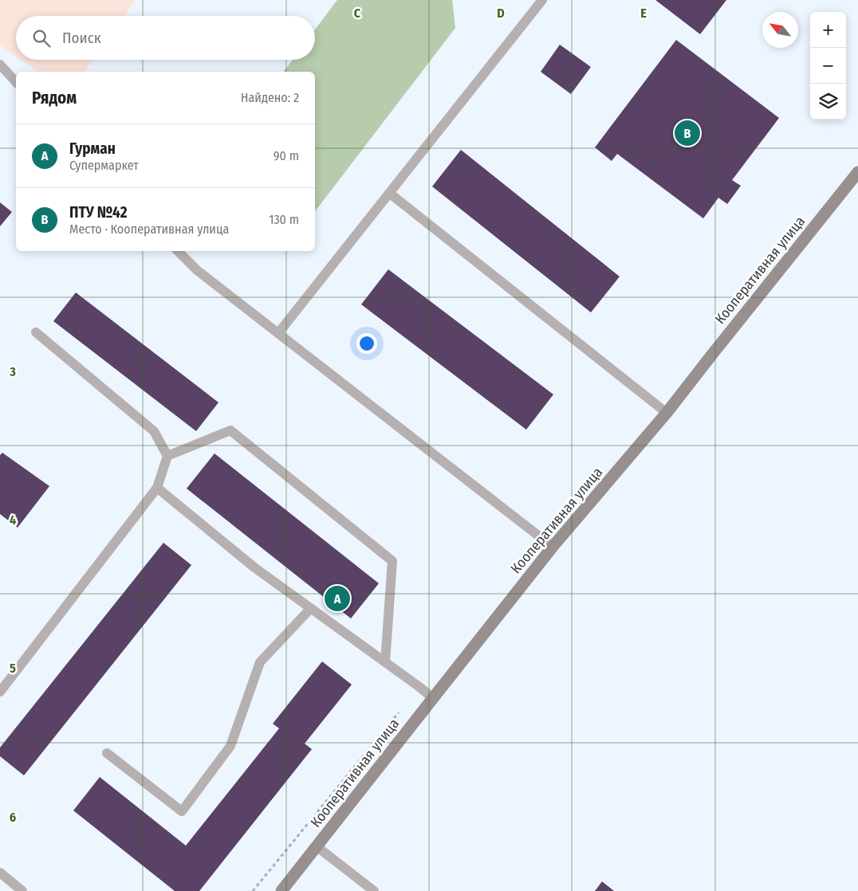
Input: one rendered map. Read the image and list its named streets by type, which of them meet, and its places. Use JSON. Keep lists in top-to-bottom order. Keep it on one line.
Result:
{"streets":{"street":["Кооперативная улица"]},"north":"top left","page":{"map_buttons":["+","−"],"search":"Поиск","heading":["Рядом","Найдено: 2"],"pins":["B","A"],"list":[{"mark":"A","name":"Гурман","note":"Супермаркет","value":"90 m"},{"mark":"B","name":"ПТУ №42","note":"Место · Кооперативная улица","value":"130 m"}]},"grid":{"columns":["C","D","E"],"rows":["3","4","5","6"]}}
